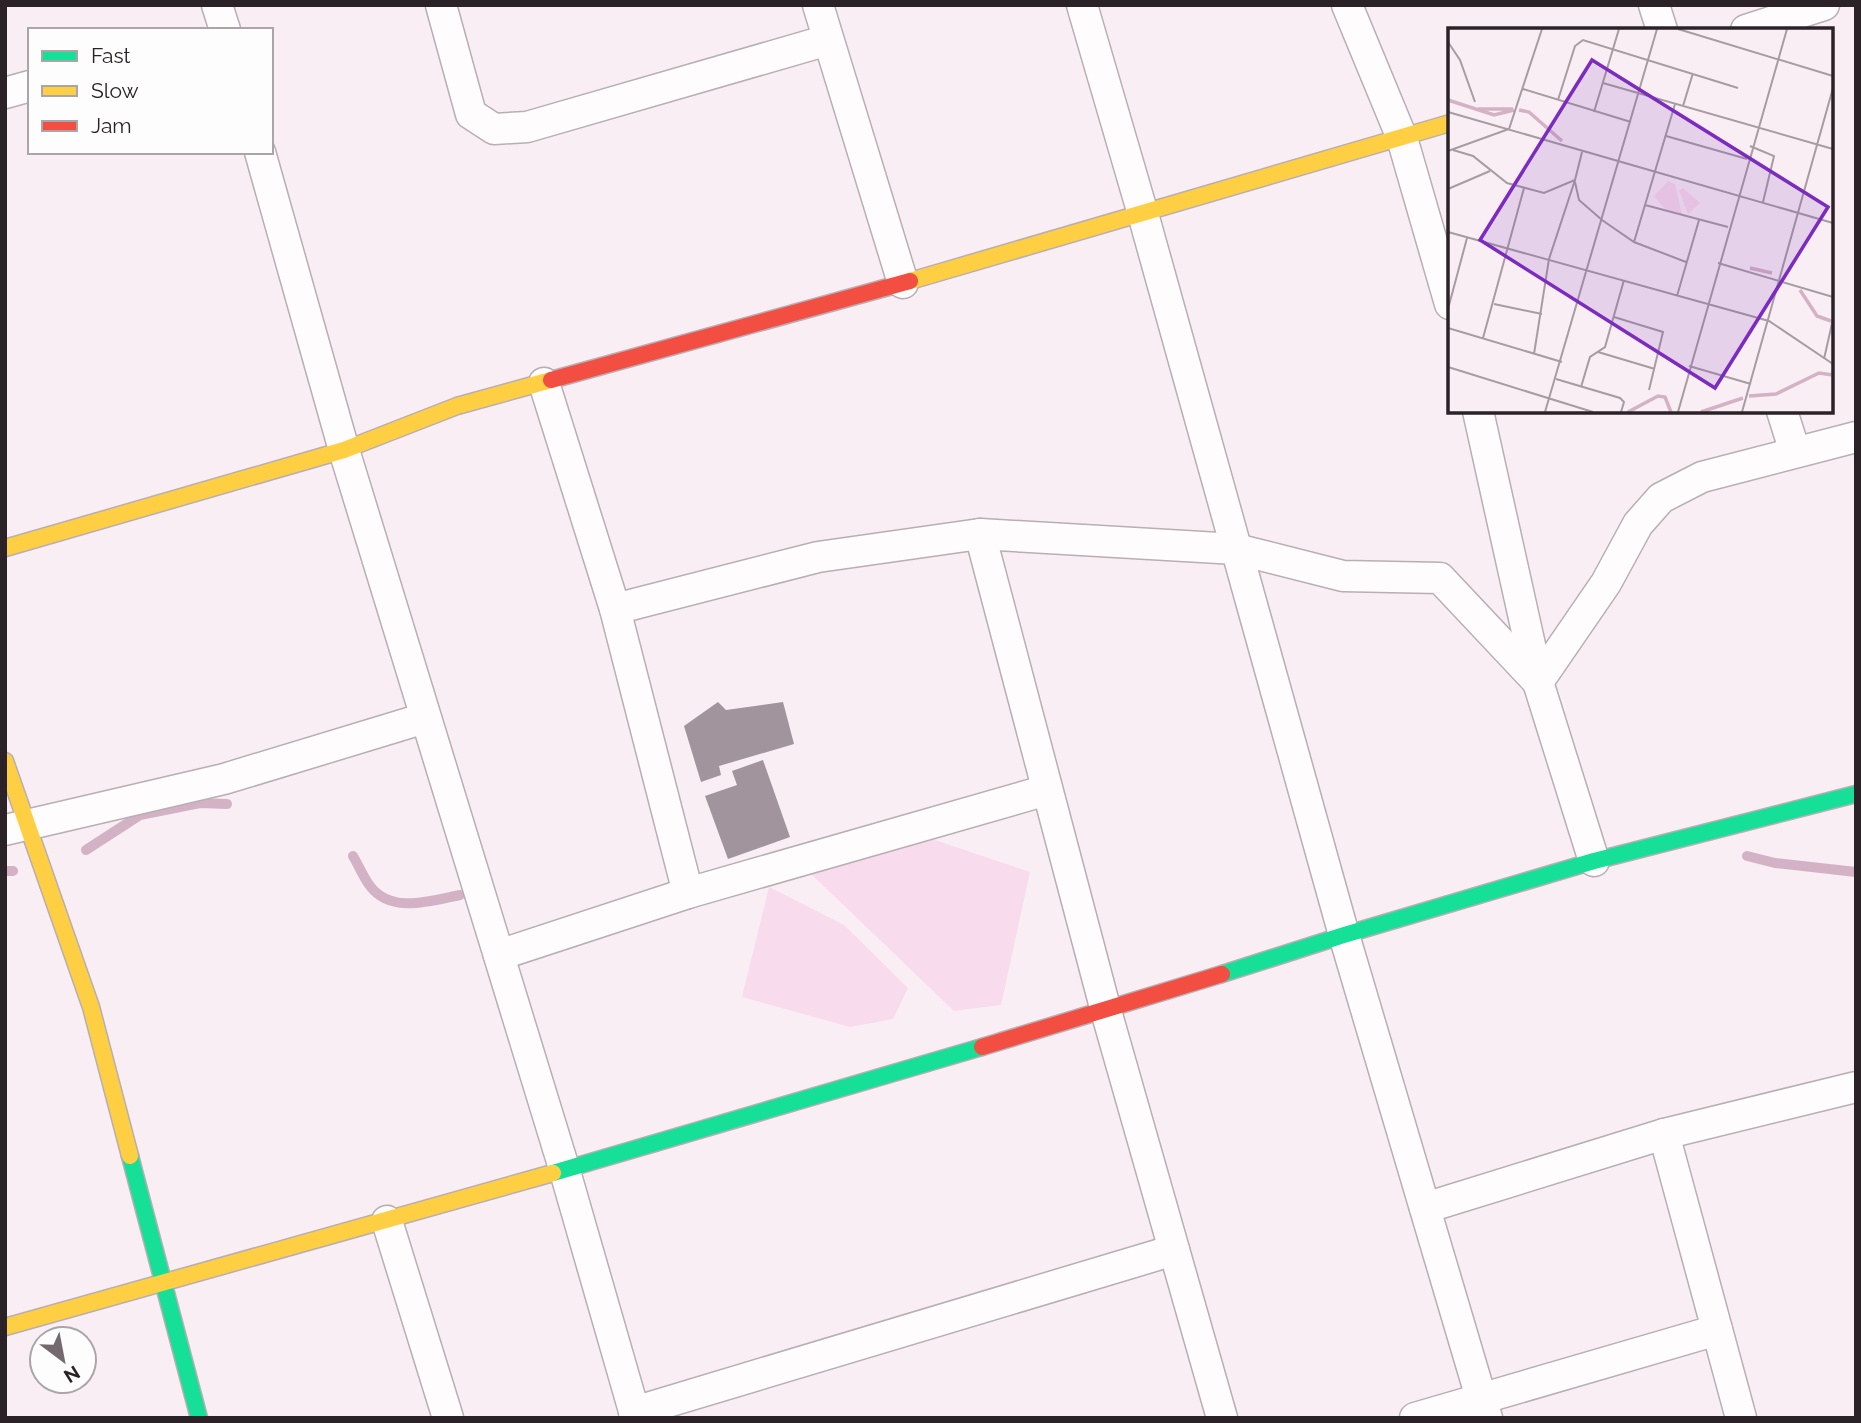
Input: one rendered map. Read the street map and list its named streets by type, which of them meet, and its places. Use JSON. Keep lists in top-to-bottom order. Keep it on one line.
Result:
{"legend":["Fast","Slow","Jam"],"north":"bottom right"}
